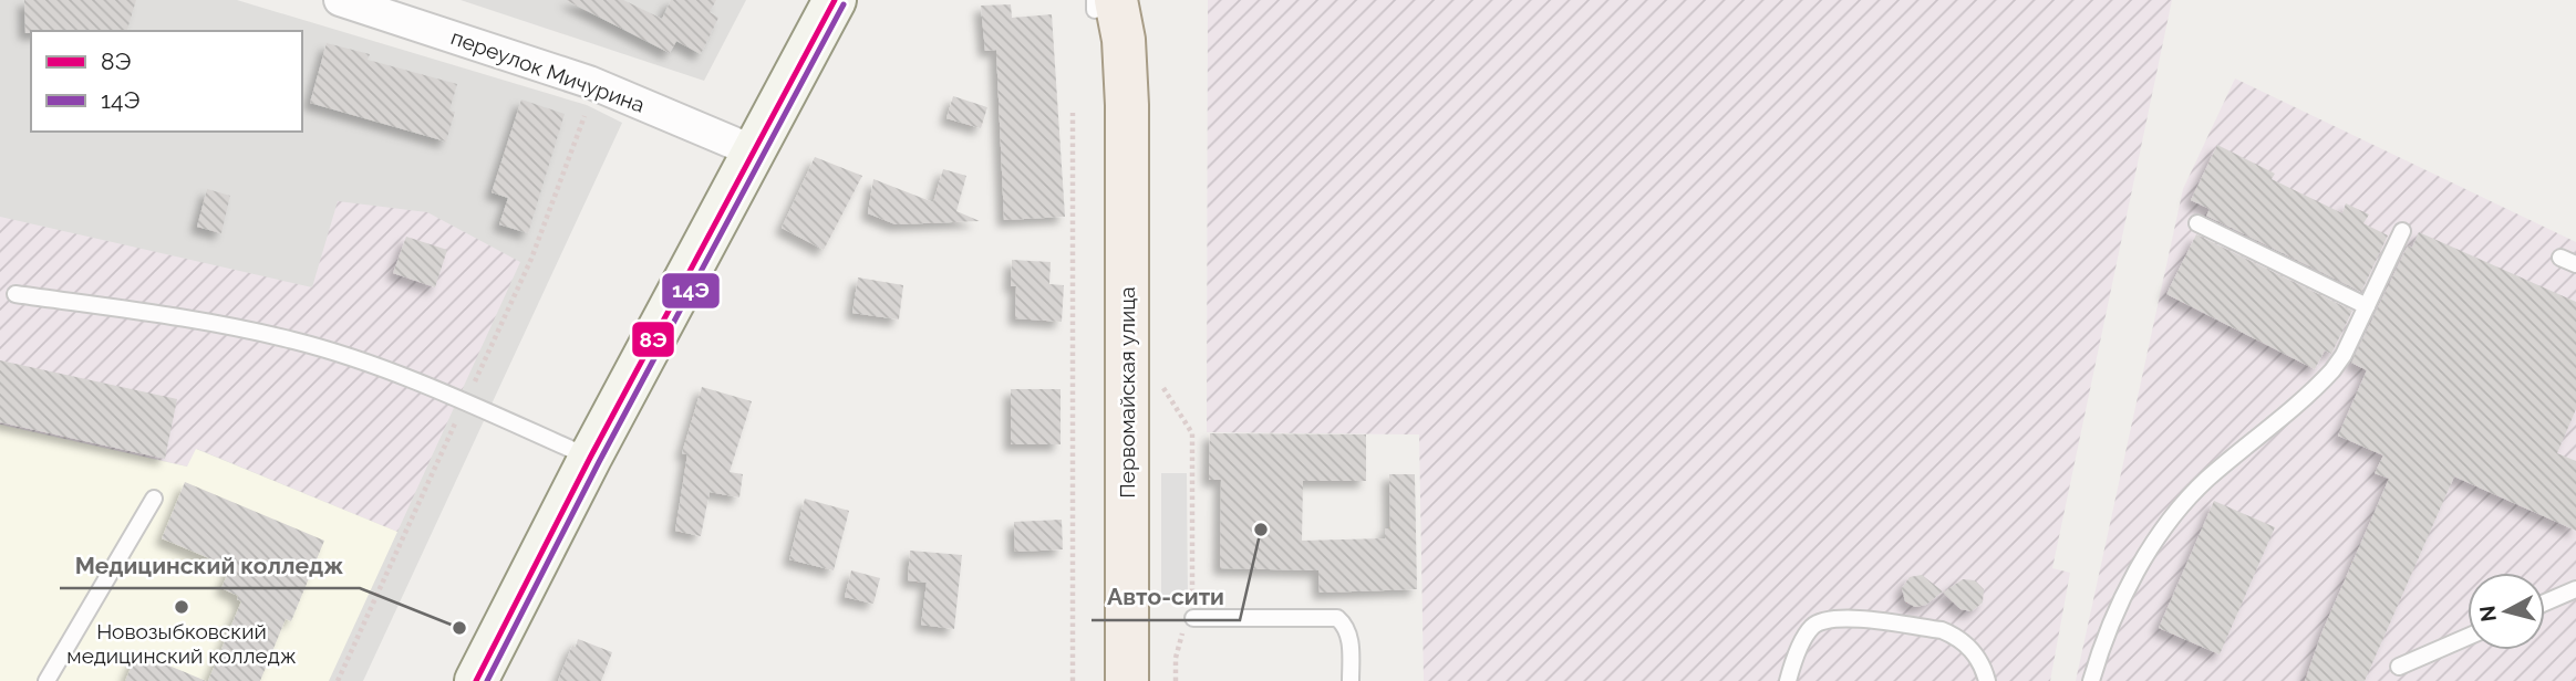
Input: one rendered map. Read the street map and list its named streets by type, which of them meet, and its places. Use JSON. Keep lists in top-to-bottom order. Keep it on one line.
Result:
{"streets":{"main road":["Первомайская улица"],"street":["переулок Мичурина"]},"places":["Авто-сити","Новозыбковский медицинский колледж","Медицинский колледж"],"lines":["transit line 8Э","transit line 14Э"],"legend":["8Э","14Э"],"north":"left"}
